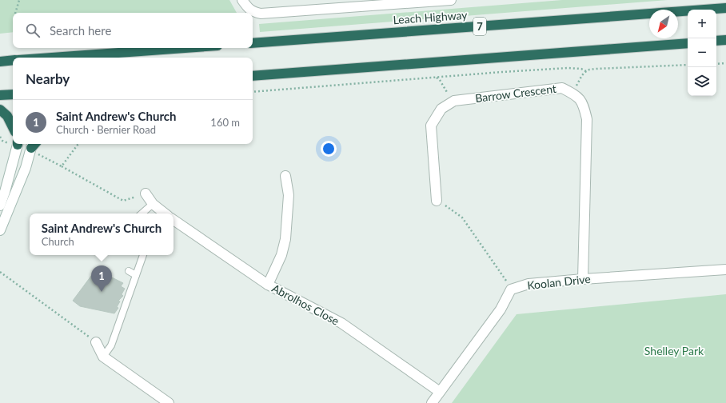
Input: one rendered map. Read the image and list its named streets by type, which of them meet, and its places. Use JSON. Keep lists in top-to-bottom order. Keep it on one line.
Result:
{"streets":{"highway":["Leach Highway","7"],"street":["Barrow Crescent","Koolan Drive","Abrolhos Close"]},"crossings":[["Barrow Crescent","Koolan Drive"],["Koolan Drive","Abrolhos Close"]],"parks":["Shelley Park"],"north":"bottom left","page":{"map_buttons":["+","−"],"search":"Search here","heading":"Nearby","list":[{"mark":"1","name":"Saint Andrew's Church","note":"Church · Bernier Road","value":"160 m"}],"popup":["Saint Andrew's Church","Church"],"pins":"1"}}
